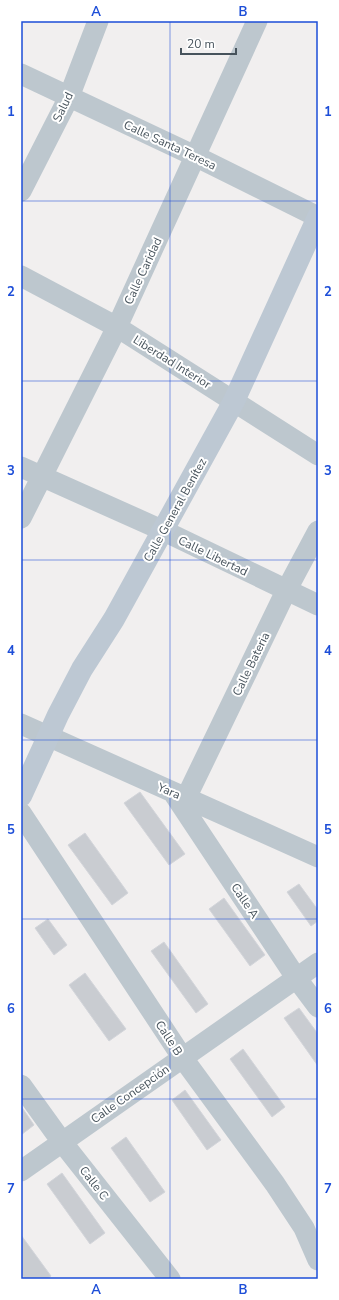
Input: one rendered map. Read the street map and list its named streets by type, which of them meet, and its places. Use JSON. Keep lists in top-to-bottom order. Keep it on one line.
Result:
{"streets":{"street":["Salud","Calle Santa Teresa","Calle Caridad","Liberdad Interior","Calle General Benítez","Calle Libertad","Calle Bateria","Yara","Calle A","Calle B","Calle Concepción","Calle C"]},"crossings":[["Salud","Calle Santa Teresa"],["Calle Santa Teresa","Calle Caridad"],["Calle Santa Teresa","Calle General Benítez"],["Calle Caridad","Liberdad Interior"],["Calle Caridad","Calle Libertad"],["Liberdad Interior","Calle General Benítez"],["Calle General Benítez","Calle Libertad"],["Calle General Benítez","Yara"],["Calle Libertad","Calle Bateria"],["Calle Bateria","Yara"],["Calle Bateria","Calle A"],["Yara","Calle A"],["Calle A","Calle Concepción"],["Calle B","Calle Concepción"],["Calle Concepción","Calle C"]],"scale_bar":"20 m","grid":{"columns":["A","B"],"rows":["1","2","3","4","5","6","7"]}}
